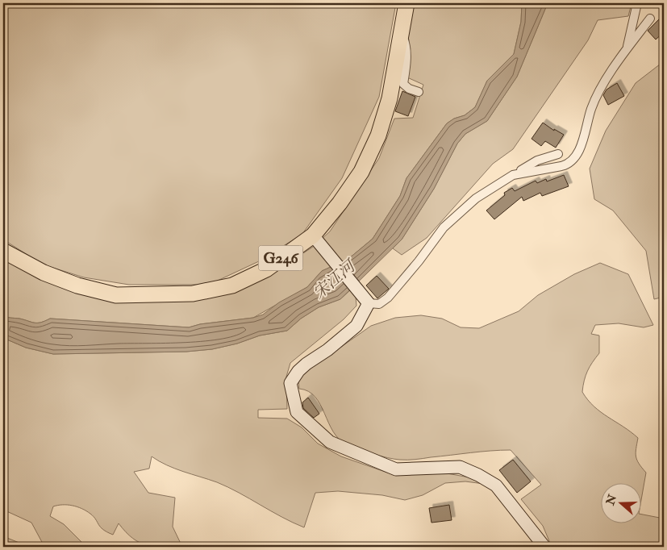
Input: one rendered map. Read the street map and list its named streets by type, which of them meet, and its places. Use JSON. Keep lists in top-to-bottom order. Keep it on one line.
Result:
{"streets":{"highway":["G246"]},"water":["宋江河"],"north":"left"}
